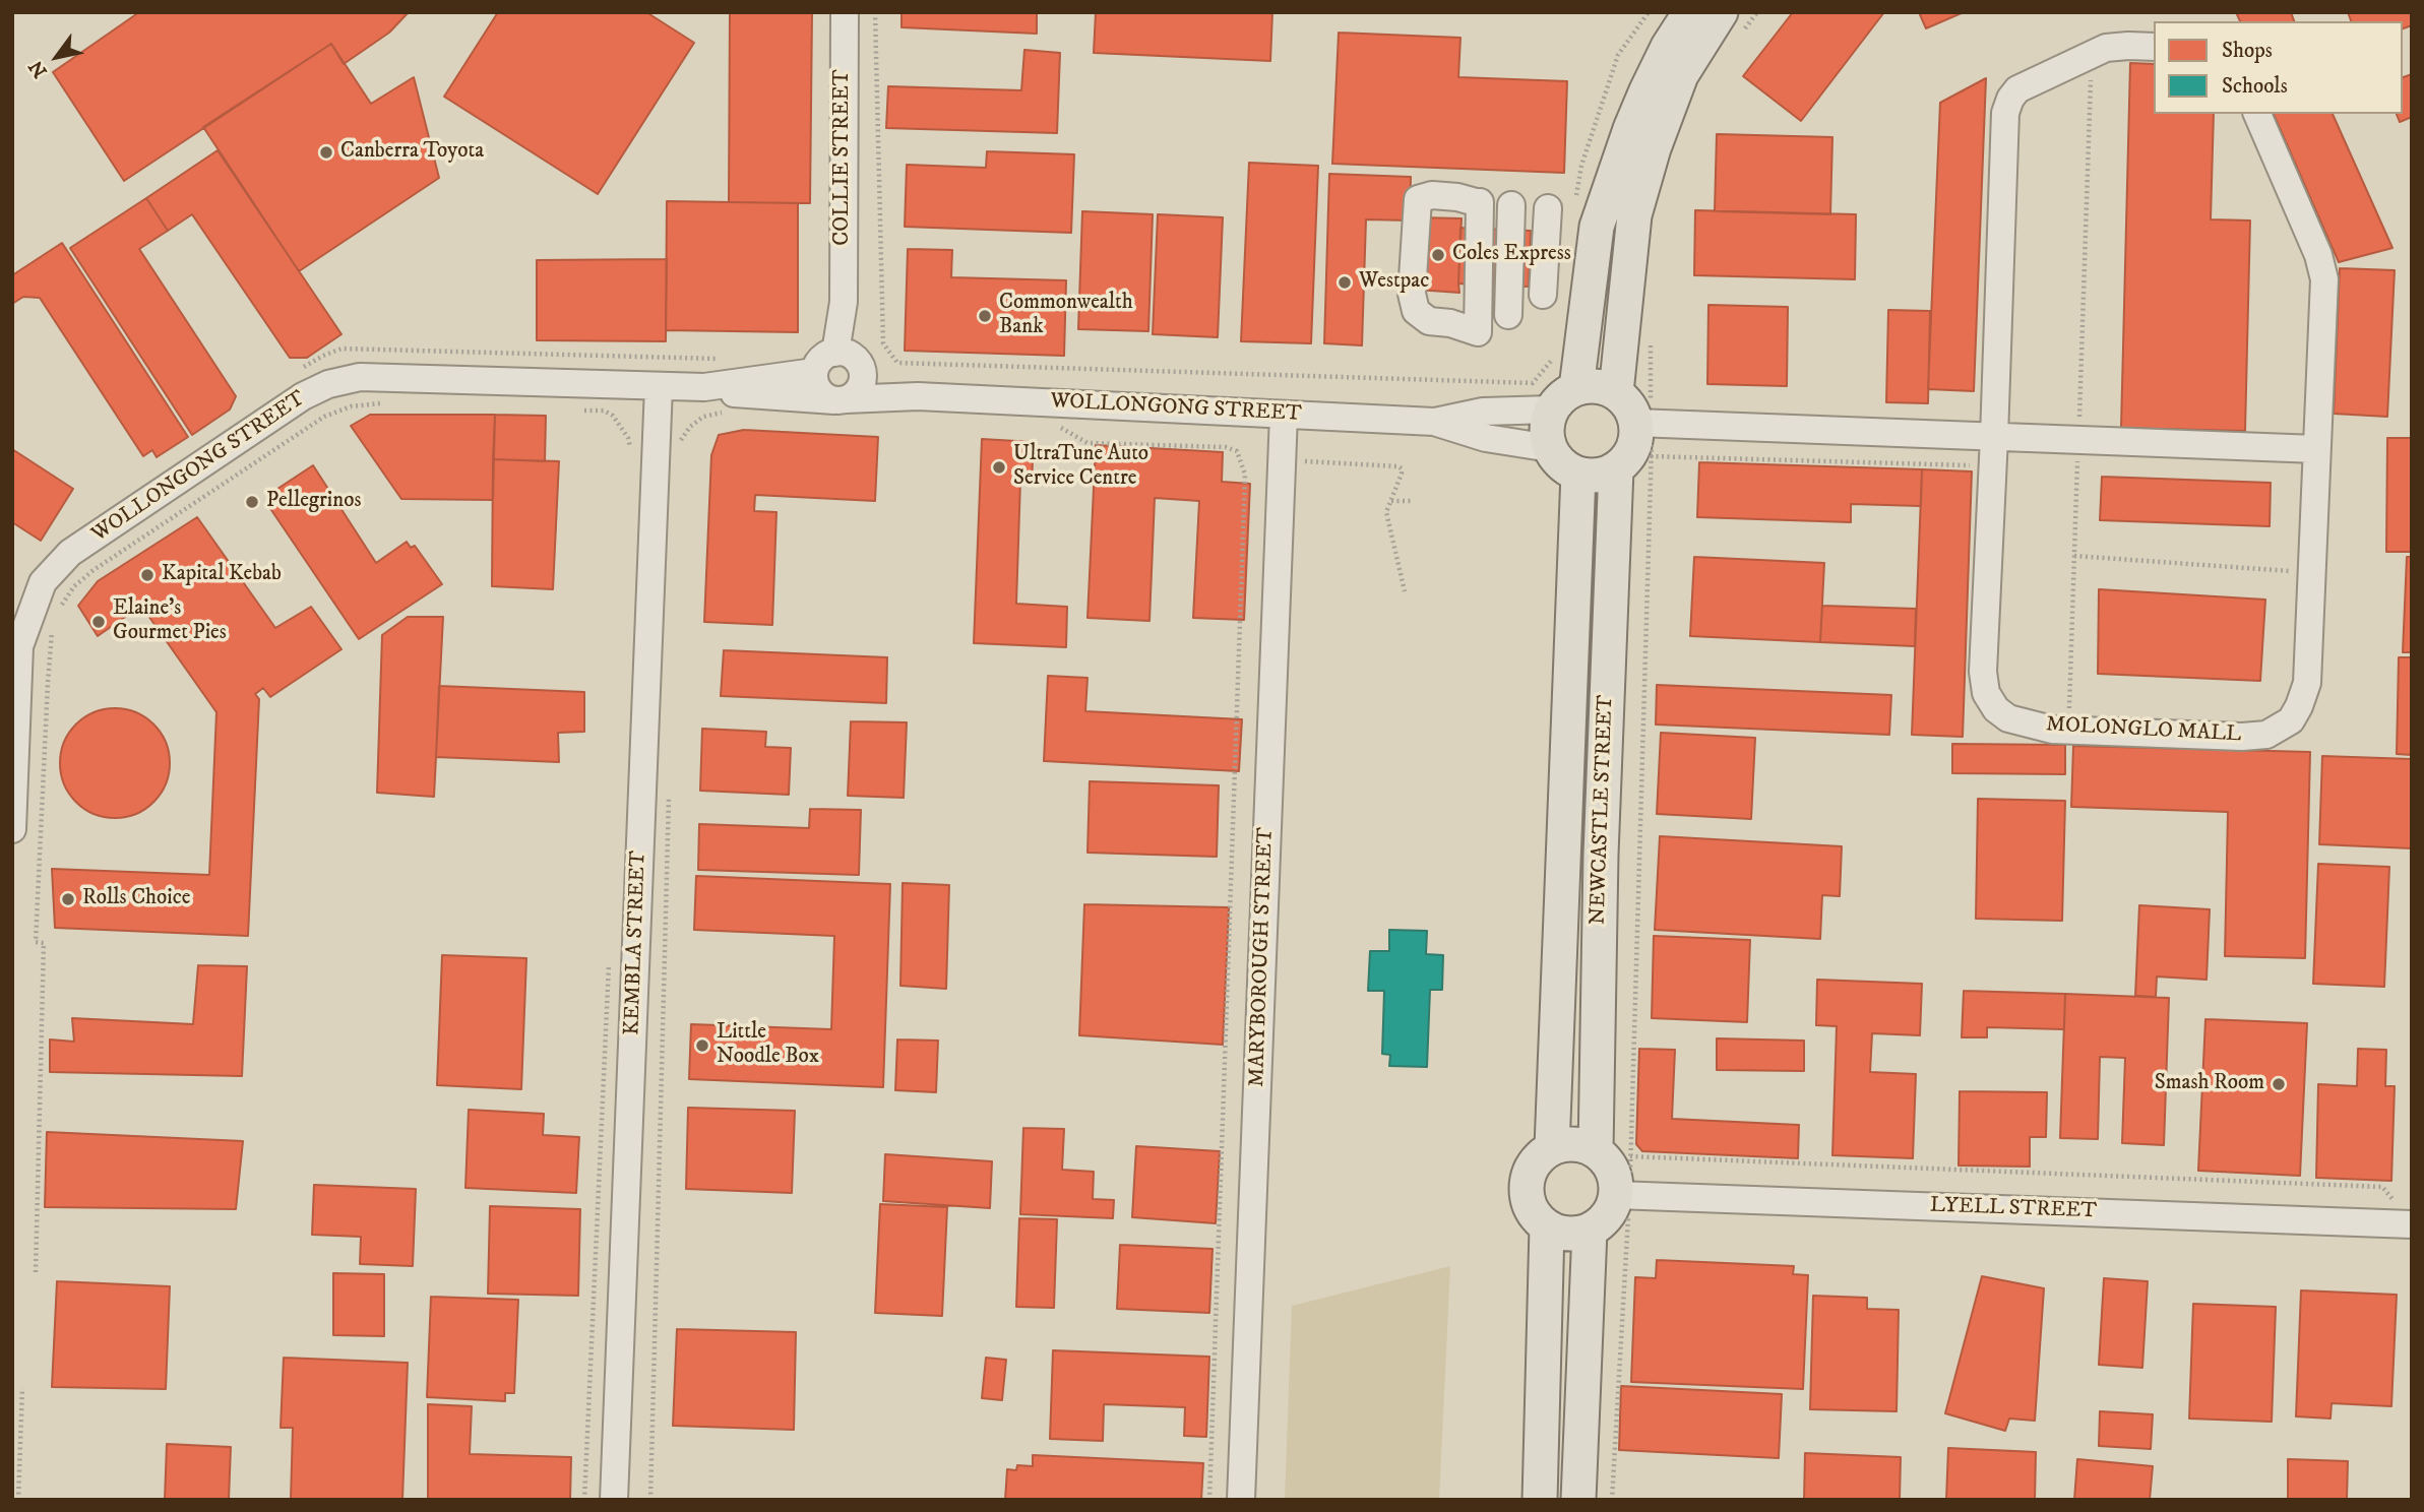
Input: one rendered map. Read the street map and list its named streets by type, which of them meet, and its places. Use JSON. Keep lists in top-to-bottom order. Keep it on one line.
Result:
{"streets":{"main road":["NEWCASTLE STREET"],"street":["COLLIE STREET","WOLLONGONG STREET","MOLONGLO MALL","KEMBLA STREET","MARYBOROUGH STREET","LYELL STREET"]},"crossings":[["COLLIE STREET","WOLLONGONG STREET"],["WOLLONGONG STREET","NEWCASTLE STREET"],["WOLLONGONG STREET","KEMBLA STREET"],["WOLLONGONG STREET","MARYBOROUGH STREET"],["NEWCASTLE STREET","LYELL STREET"]],"places":["Canberra Toyota","Coles Express","Westpac","Commonwealth Bank","UltraTune Auto Service Centre","Pellegrinos","Kapital Kebab","Elaine's Gourmet Pies","Rolls Choice","Little Noodle Box","Smash Room"],"legend":["Shops","Schools"],"north":"bottom left"}
